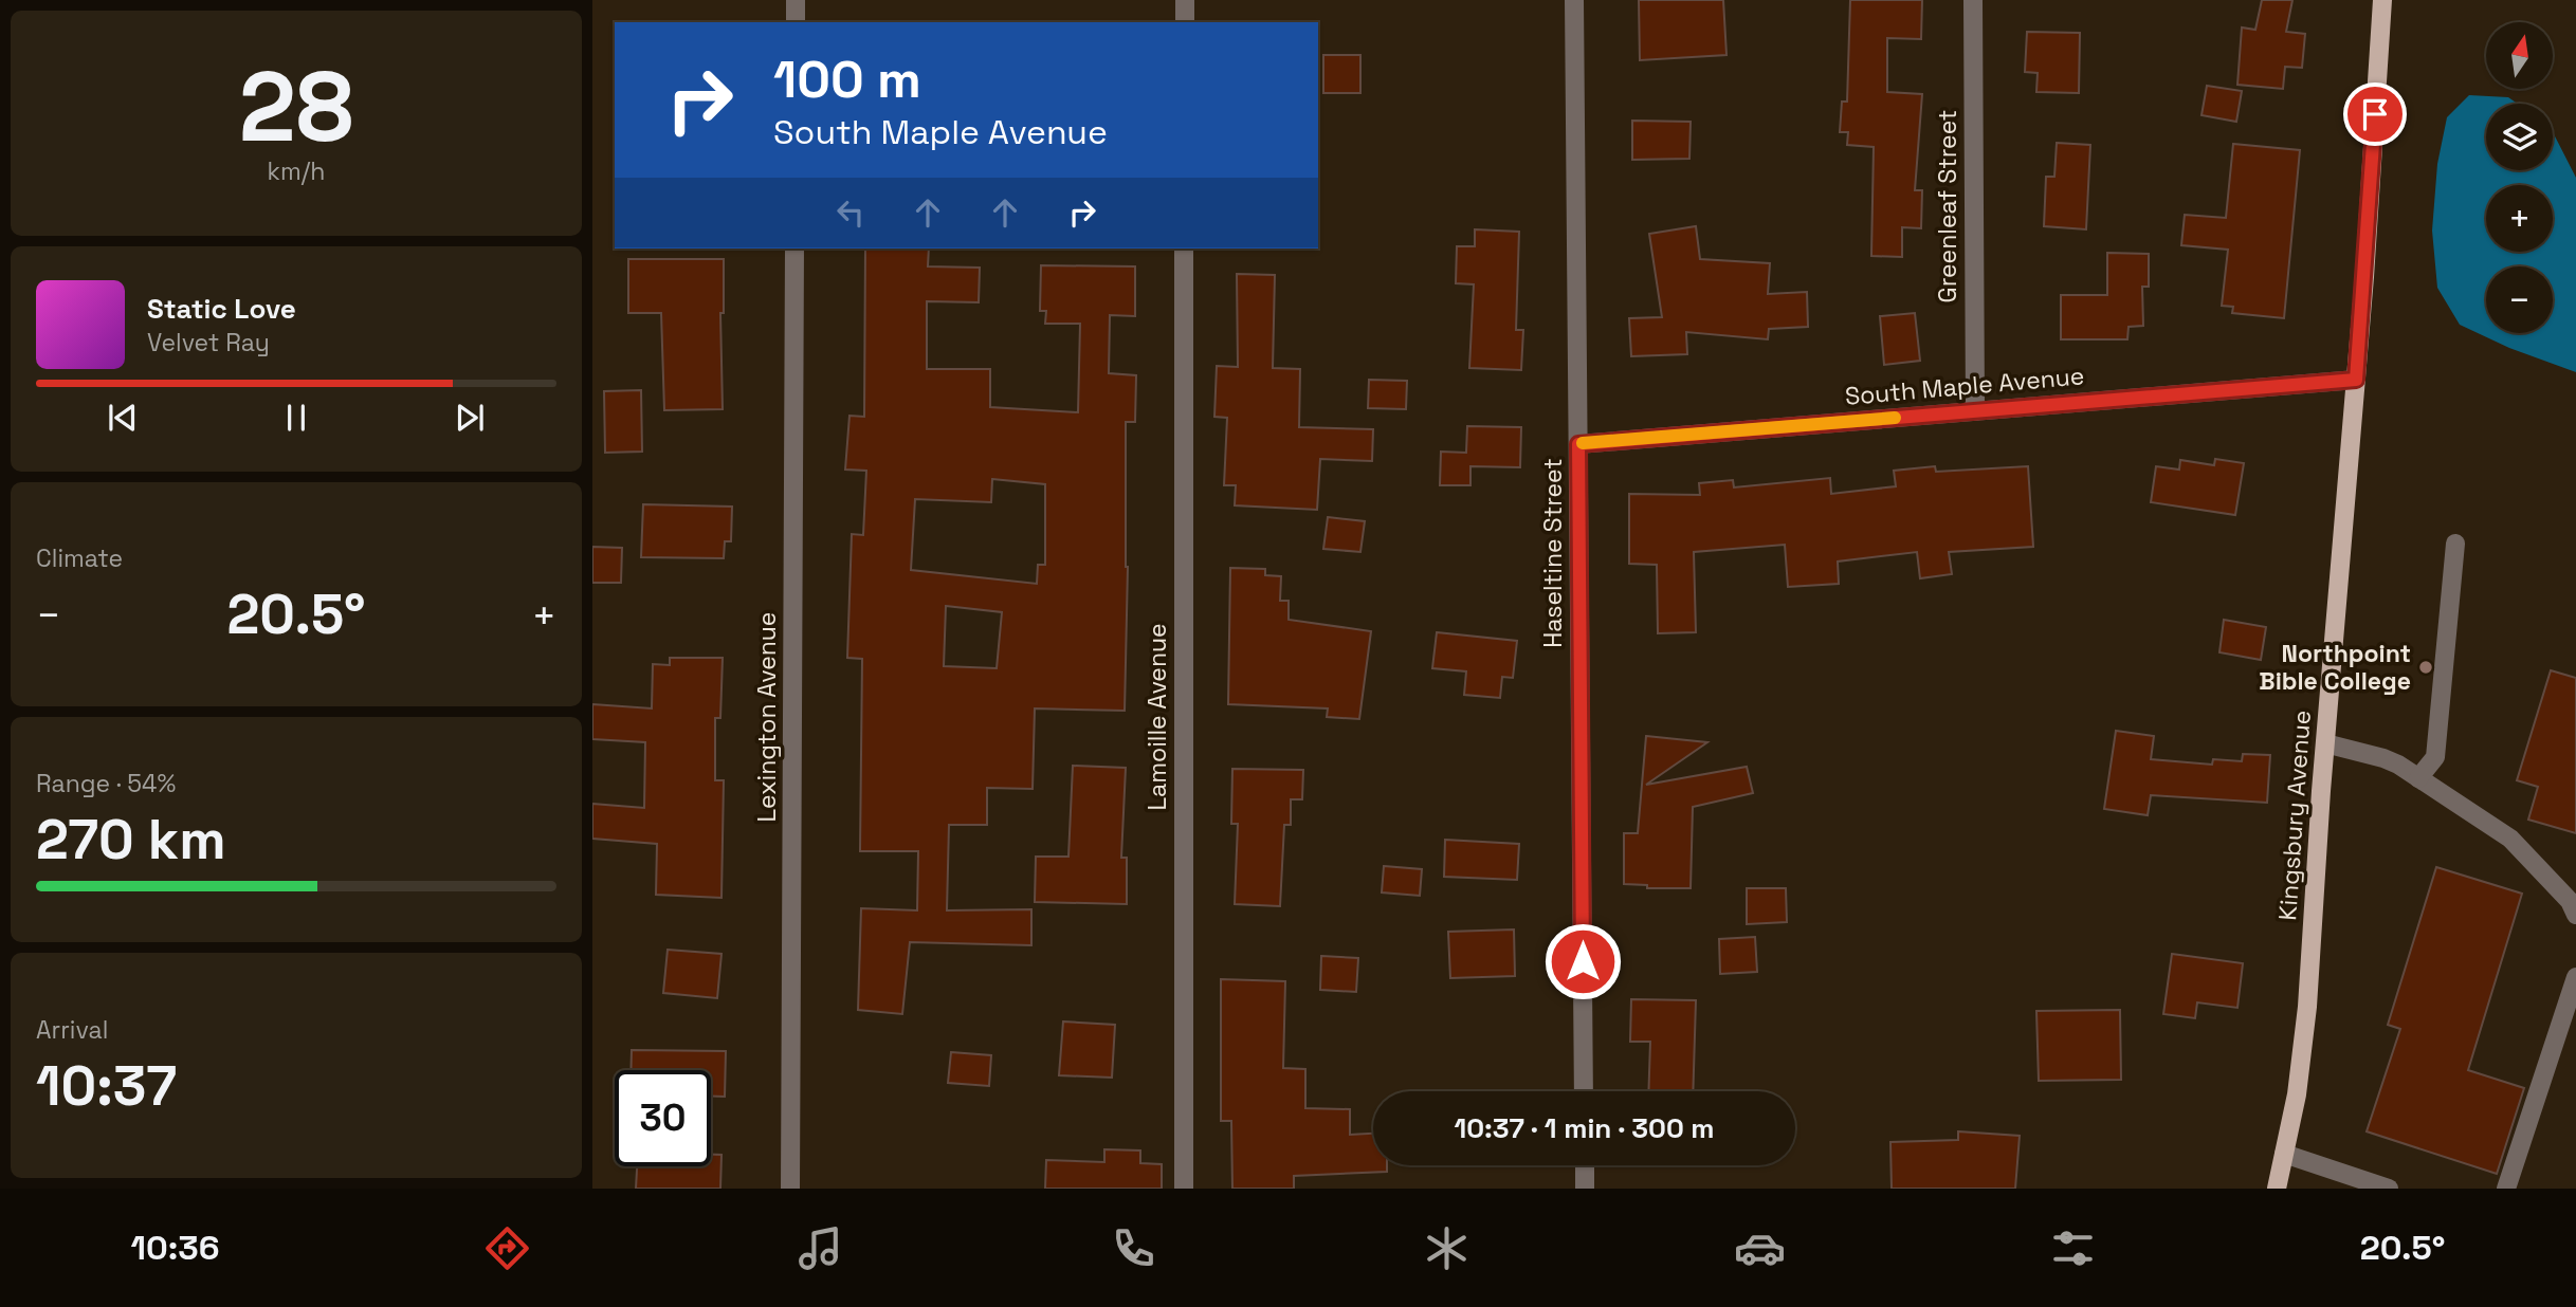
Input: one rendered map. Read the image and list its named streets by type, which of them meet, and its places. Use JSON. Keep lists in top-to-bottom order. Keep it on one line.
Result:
{"streets":{"main road":["Kingsbury Avenue"],"street":["Greenleaf Street","South Maple Avenue","Haseltine Street","Lexington Avenue","Lamoille Avenue"]},"crossings":[["Greenleaf Street","South Maple Avenue"],["South Maple Avenue","Haseltine Street"],["South Maple Avenue","Kingsbury Avenue"]],"places":["Northpoint Bible College"],"north":"top","page":{"tile":[["28","km/h"],"Climate",["Range · 54%","270 km"],["Arrival","10:37"]],"map_buttons":["+","−"],"turn":["100 m","South Maple Avenue"],"song":["Static Love","Velvet Ray"],"heat":["−","20.5°","+"],"limit":"30","trip":"10:37 · 1 min · 300 m","tabs":["10:36","20.5°"]}}
